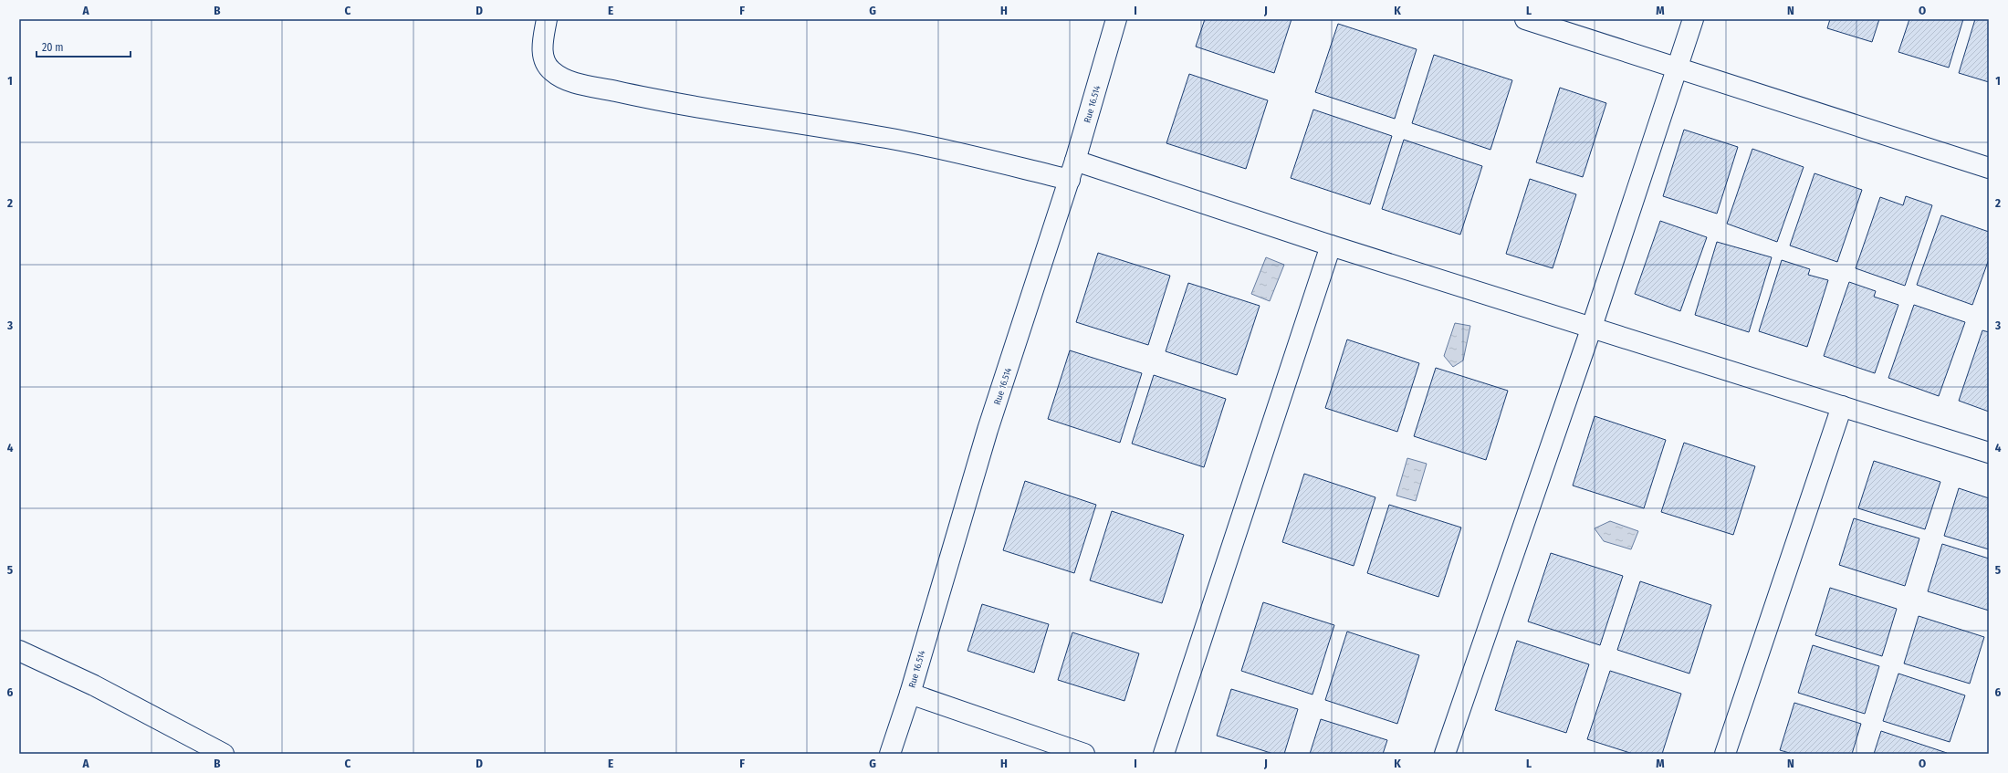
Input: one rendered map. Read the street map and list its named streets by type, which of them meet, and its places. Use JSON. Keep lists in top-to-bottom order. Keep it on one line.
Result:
{"streets":{"street":["Rue 16.514"]},"scale_bar":"20 m","grid":{"columns":["A","B","C","D","E","F","G","H","I","J","K","L","M","N","O"],"rows":["1","2","3","4","5","6"]}}
